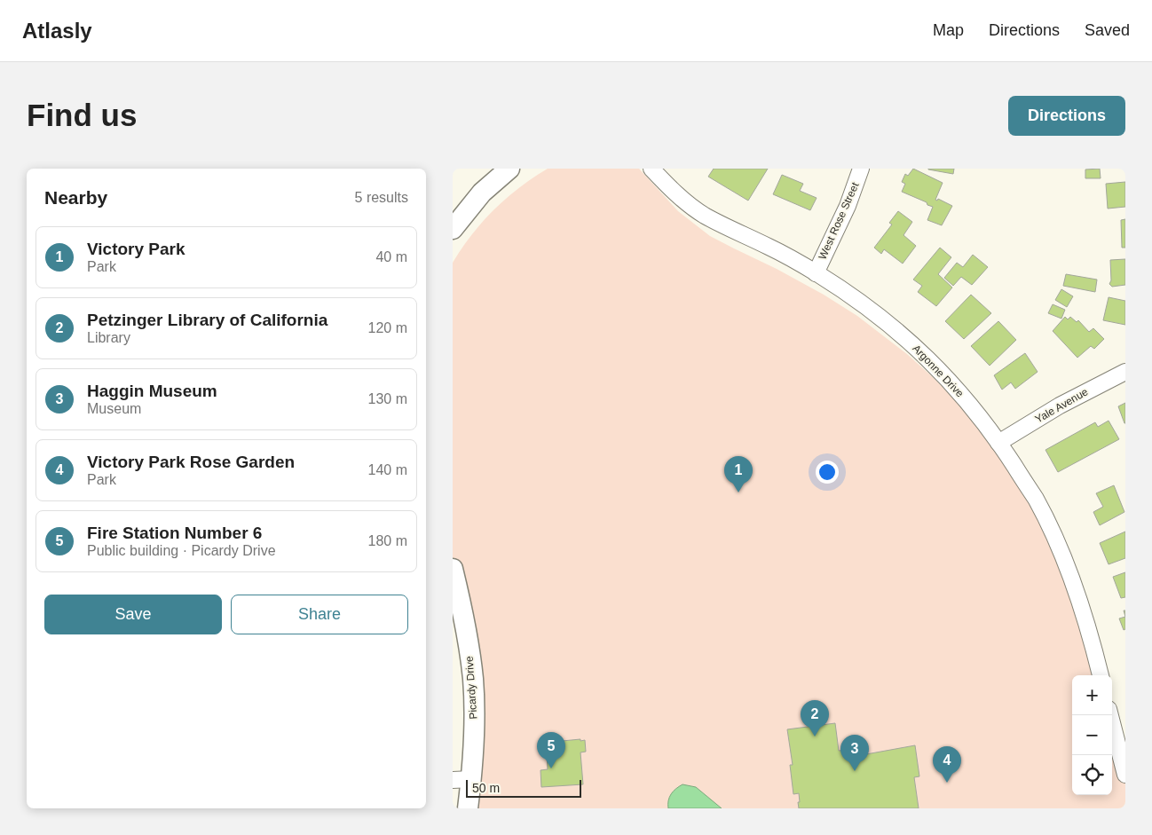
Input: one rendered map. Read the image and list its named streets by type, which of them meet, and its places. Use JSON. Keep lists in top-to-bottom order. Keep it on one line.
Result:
{"streets":{"street":["West Rose Street","Argonne Drive","Yale Avenue","Picardy Drive"]},"crossings":[["West Rose Street","Argonne Drive"],["Argonne Drive","Yale Avenue"]],"scale_bar":"50 m","page":{"header":"Atlasly","nav":["Map","Directions","Saved"],"buttons":["Directions",["Save","Share"]],"title":"Find us","heading":["Nearby","5 results"],"list":[{"mark":"1","name":"Victory Park","note":"Park","value":"40 m"},{"mark":"2","name":"Petzinger Library of California","note":"Library","value":"120 m"},{"mark":"3","name":"Haggin Museum","note":"Museum","value":"130 m"},{"mark":"4","name":"Victory Park Rose Garden","note":"Park","value":"140 m"},{"mark":"5","name":"Fire Station Number 6","note":"Public building · Picardy Drive","value":"180 m"}],"pins":["1","2","5","3","4"],"map_buttons":["+","−"],"scale":"50 m"}}
